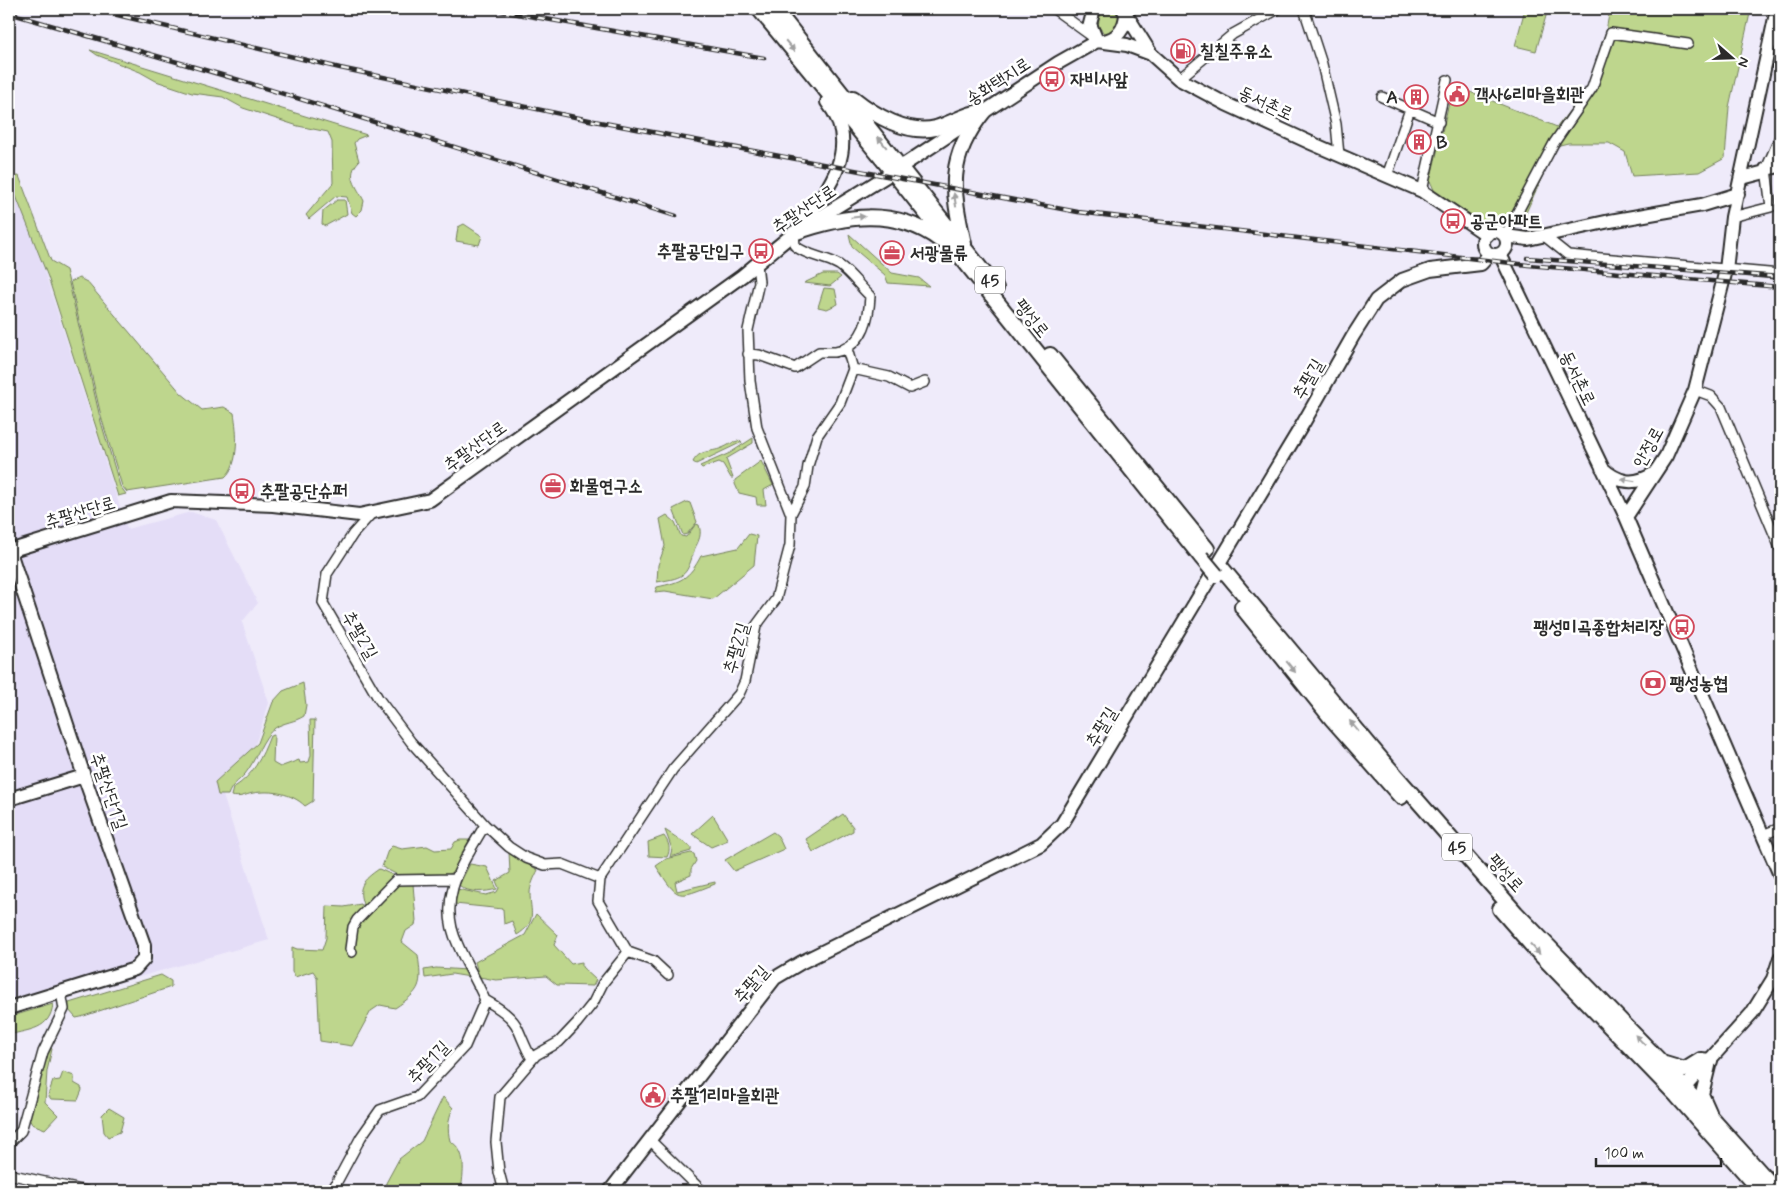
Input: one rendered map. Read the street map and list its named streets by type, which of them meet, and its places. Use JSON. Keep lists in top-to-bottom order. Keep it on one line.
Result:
{"streets":{"main road":["45","팽성로"],"street":["송화택지로","동서촌로","추팔산단로","추팔길","안정로","추팔2길","추팔산단1길","추팔1길"]},"crossings":[["송화택지로","동서촌로"],["송화택지로","추팔산단로"],["송화택지로","팽성로"],["동서촌로","추팔길"],["동서촌로","안정로"],["추팔산단로","팽성로"],["추팔산단로","추팔2길"],["추팔산단로","추팔산단1길"]],"places":{"fuel station":["칠칠주유소"],"bus stop":["자비사앞","공군아파트","추팔공단입구","추팔공단슈퍼","팽성미곡종합처리장"],"public building":["객사6리마을회관","추팔1리마을회관"],"building":["A","B"],"office":["서광물류","화물연구소"],"bank":["팽성농협"]},"scale_bar":"100 m","north":"right"}
